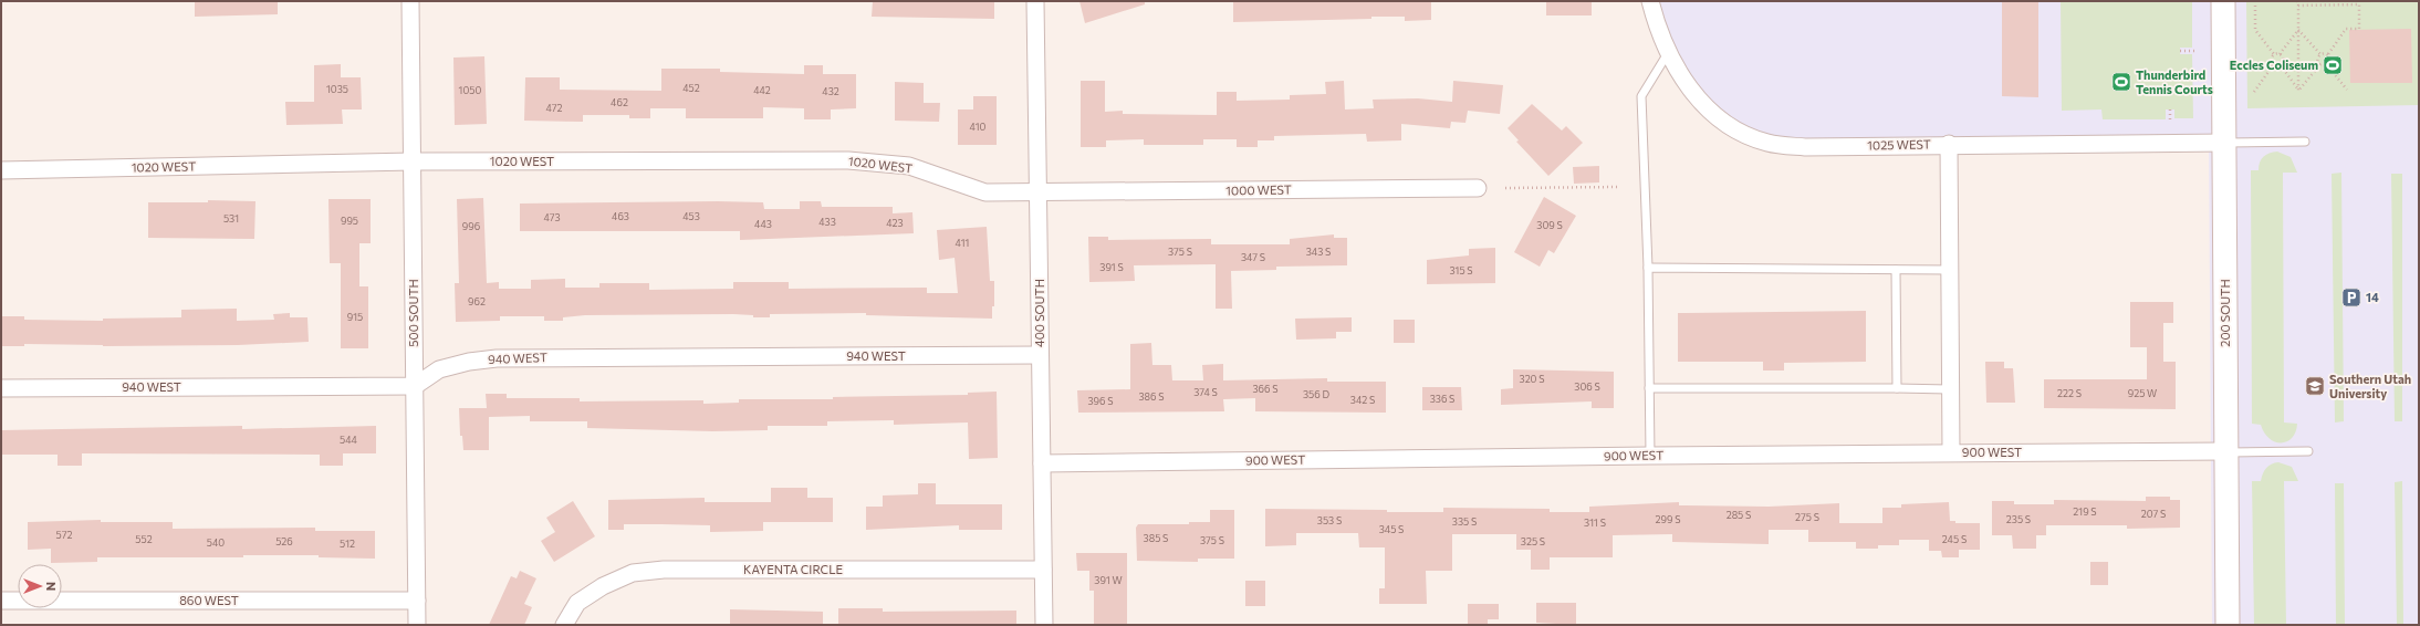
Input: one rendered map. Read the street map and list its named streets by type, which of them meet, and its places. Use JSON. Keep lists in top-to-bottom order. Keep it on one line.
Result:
{"streets":{"street":["1025 WEST","1020 WEST","1000 WEST","500 SOUTH","400 SOUTH","200 SOUTH","940 WEST","900 WEST","KAYENTA CIRCLE","860 WEST"]},"crossings":[["1025 WEST","200 SOUTH"],["1020 WEST","1000 WEST"],["1020 WEST","500 SOUTH"],["1020 WEST","400 SOUTH"],["1000 WEST","400 SOUTH"],["500 SOUTH","940 WEST"],["500 SOUTH","860 WEST"],["400 SOUTH","940 WEST"],["400 SOUTH","900 WEST"],["400 SOUTH","KAYENTA CIRCLE"],["200 SOUTH","900 WEST"]],"places":{"sports":["Eccles Coliseum","Thunderbird Tennis Courts"],"parking":["14"],"school or university":["Southern Utah University"]},"house_numbers":["452","1035","1050","442","432","462","472","410","463","453","473","531","995","433","423","443","309 S","996","411","375 S","343 S","347 S","391 S","315 S","962","915","320 S","306 S","366 S","374 S","222 S","925 W","356 D","386 S","336 S","342 S","396 S","544","219 S","207 S","285 S","275 S","299 S","235 S","353 S","335 S","311 S","345 S","572","385 S","552","245 S","375 S","526","325 S","540","512","391 W"],"north":"right"}
